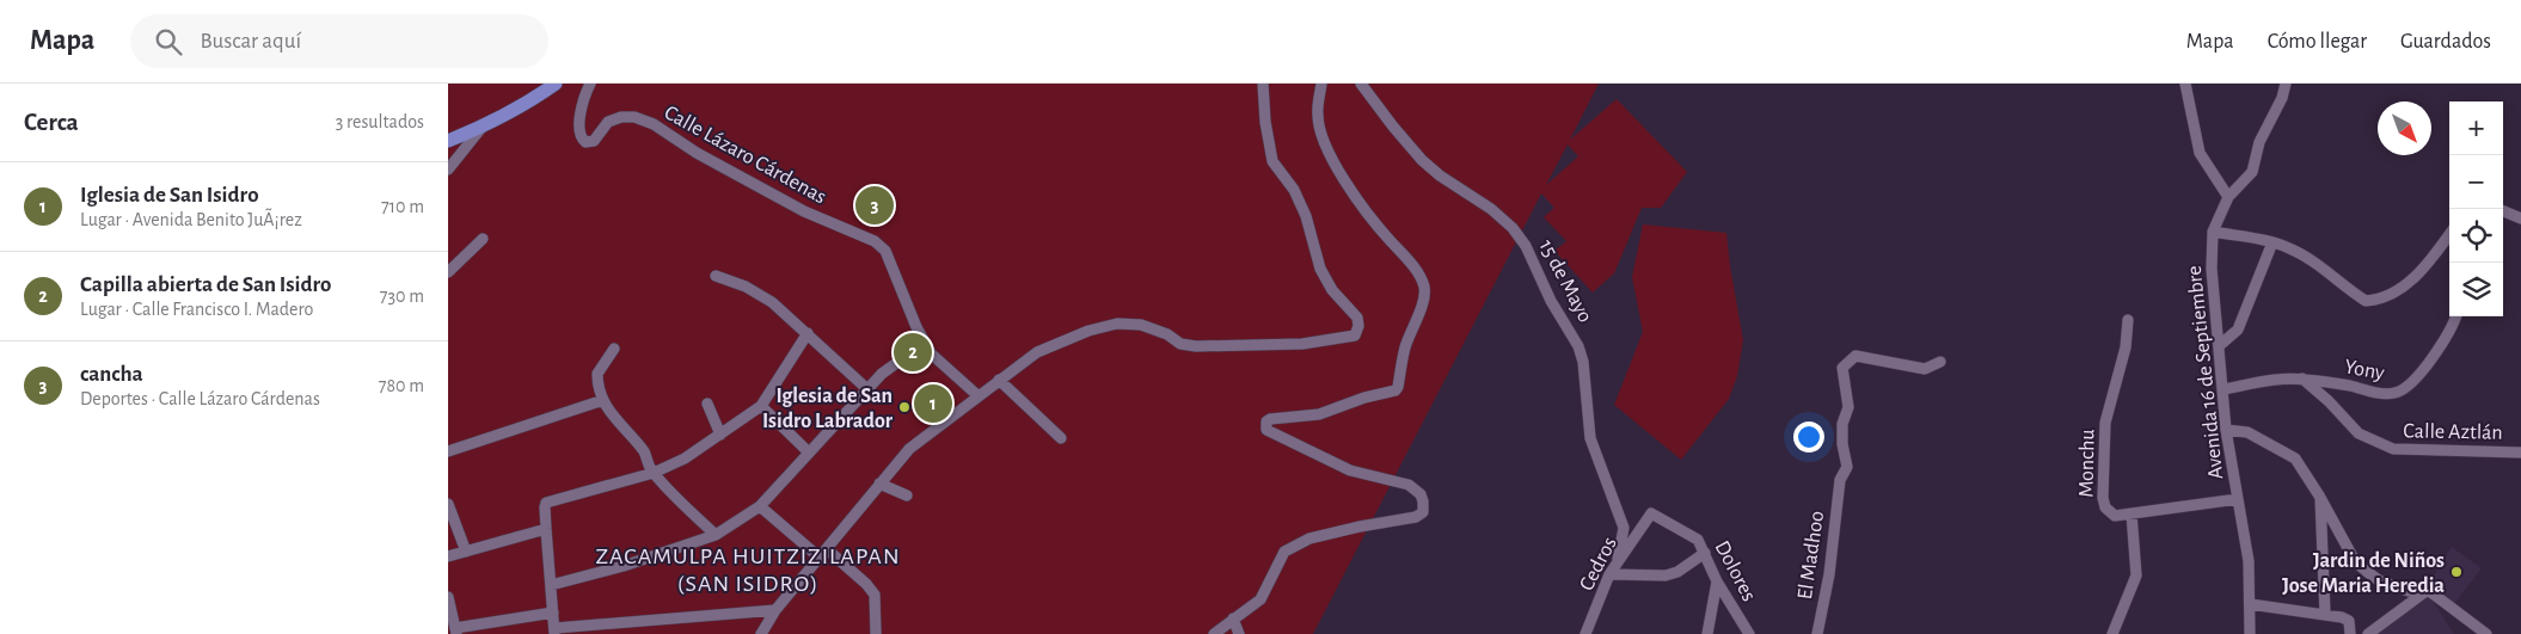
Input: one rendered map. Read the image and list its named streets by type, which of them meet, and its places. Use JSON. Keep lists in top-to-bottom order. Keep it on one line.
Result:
{"streets":{"street":["Calle Lázaro Cárdenas","15 de Mayo","Yony","Avenida 16 de Septiembre","Calle Aztlán","Monchu","El Madhoo","Cedros","Dolores"]},"crossings":[["15 de Mayo","Cedros"],["Yony","Avenida 16 de Septiembre"],["Yony","Calle Aztlán"],["Avenida 16 de Septiembre","Monchu"],["Cedros","Dolores"]],"districts":["ZACAMULPA HUITZIZILAPAN (SAN ISIDRO)"],"places":["Iglesia de San Isidro Labrador","Jardin de Niños Jose Maria Heredia"],"north":"bottom right","page":{"header":"Mapa","search":"Buscar aquí","nav":["Mapa","Cómo llegar","Guardados"],"heading":["Cerca","3 resultados"],"map_buttons":["+","−"],"list":[{"mark":"1","name":"Iglesia de San Isidro","note":"Lugar · Avenida Benito JuÃ¡rez","value":"710 m"},{"mark":"2","name":"Capilla abierta de San Isidro","note":"Lugar · Calle Francisco I. Madero","value":"730 m"},{"mark":"3","name":"cancha","note":"Deportes · Calle Lázaro Cárdenas","value":"780 m"}],"pins":["3","2","1"]}}
